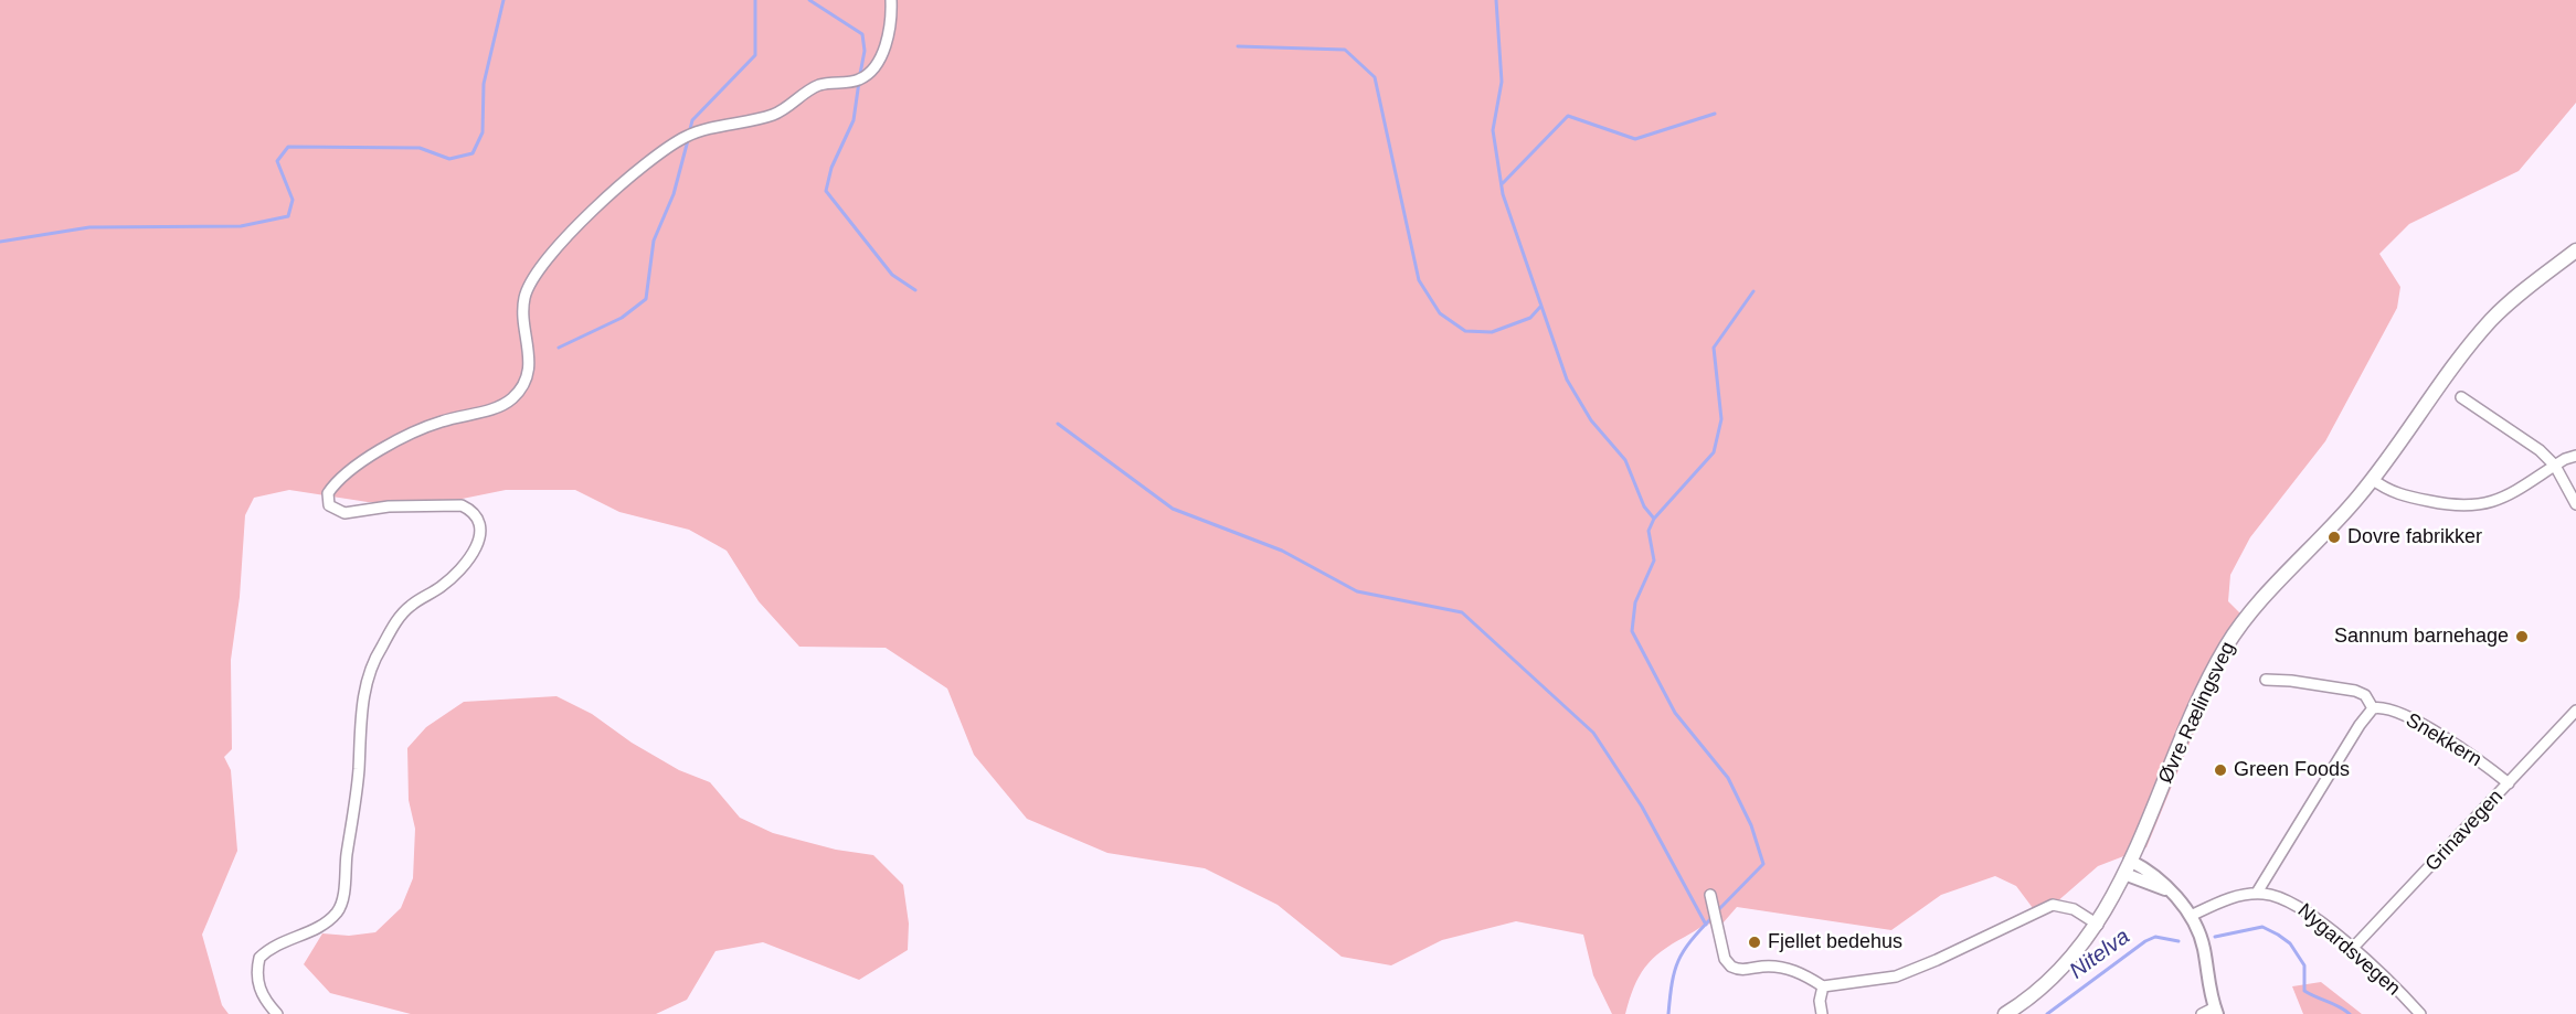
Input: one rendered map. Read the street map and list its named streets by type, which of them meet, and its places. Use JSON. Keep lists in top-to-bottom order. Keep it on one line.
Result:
{"streets":{"main road":["Øvre Rælingsveg"],"street":["Snekkern","Grinavegen","Nygardsvegen"]},"crossings":[["Snekkern","Grinavegen"],["Grinavegen","Nygardsvegen"]],"water":["Nitelva"],"places":["Dovre fabrikker","Sannum barnehage","Green Foods","Fjellet bedehus"]}
